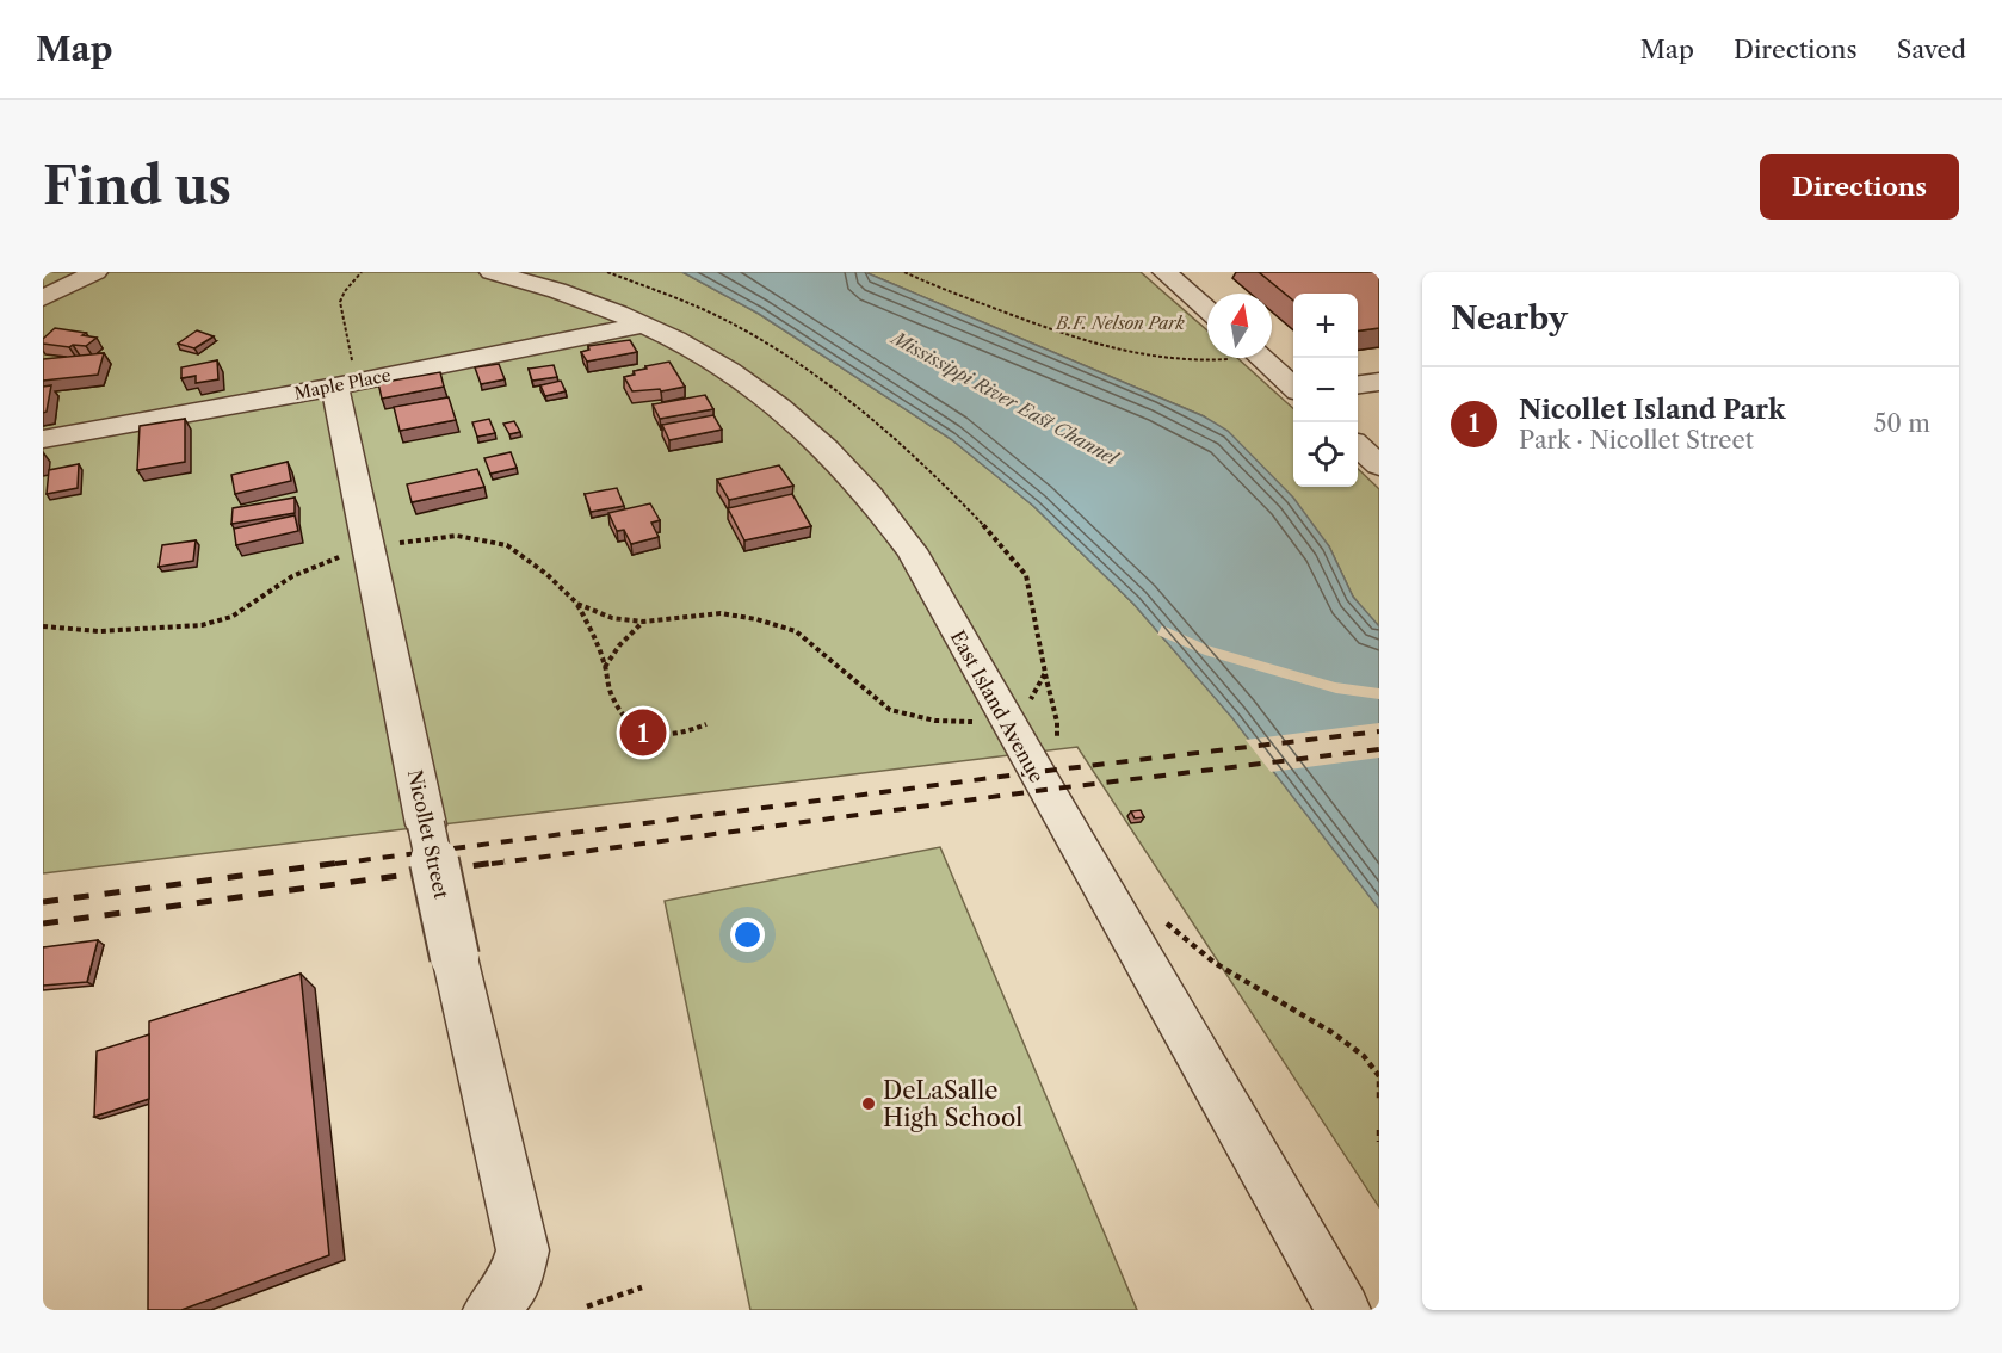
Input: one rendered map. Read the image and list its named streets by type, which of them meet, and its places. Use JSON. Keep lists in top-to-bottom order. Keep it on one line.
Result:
{"streets":{"street":["Maple Place","East Island Avenue","Nicollet Street"]},"crossings":[["Maple Place","East Island Avenue"],["Maple Place","Nicollet Street"]],"water":["Mississippi River East Channel"],"parks":["B.F. Nelson Park"],"places":["DeLaSalle High School"],"north":"top","page":{"header":"Map","nav":["Map","Directions","Saved"],"buttons":"Directions","title":"Find us","heading":"Nearby","map_buttons":["+","−"],"list":[{"mark":"1","name":"Nicollet Island Park","note":"Park · Nicollet Street","value":"50 m"}],"pins":"1"}}
